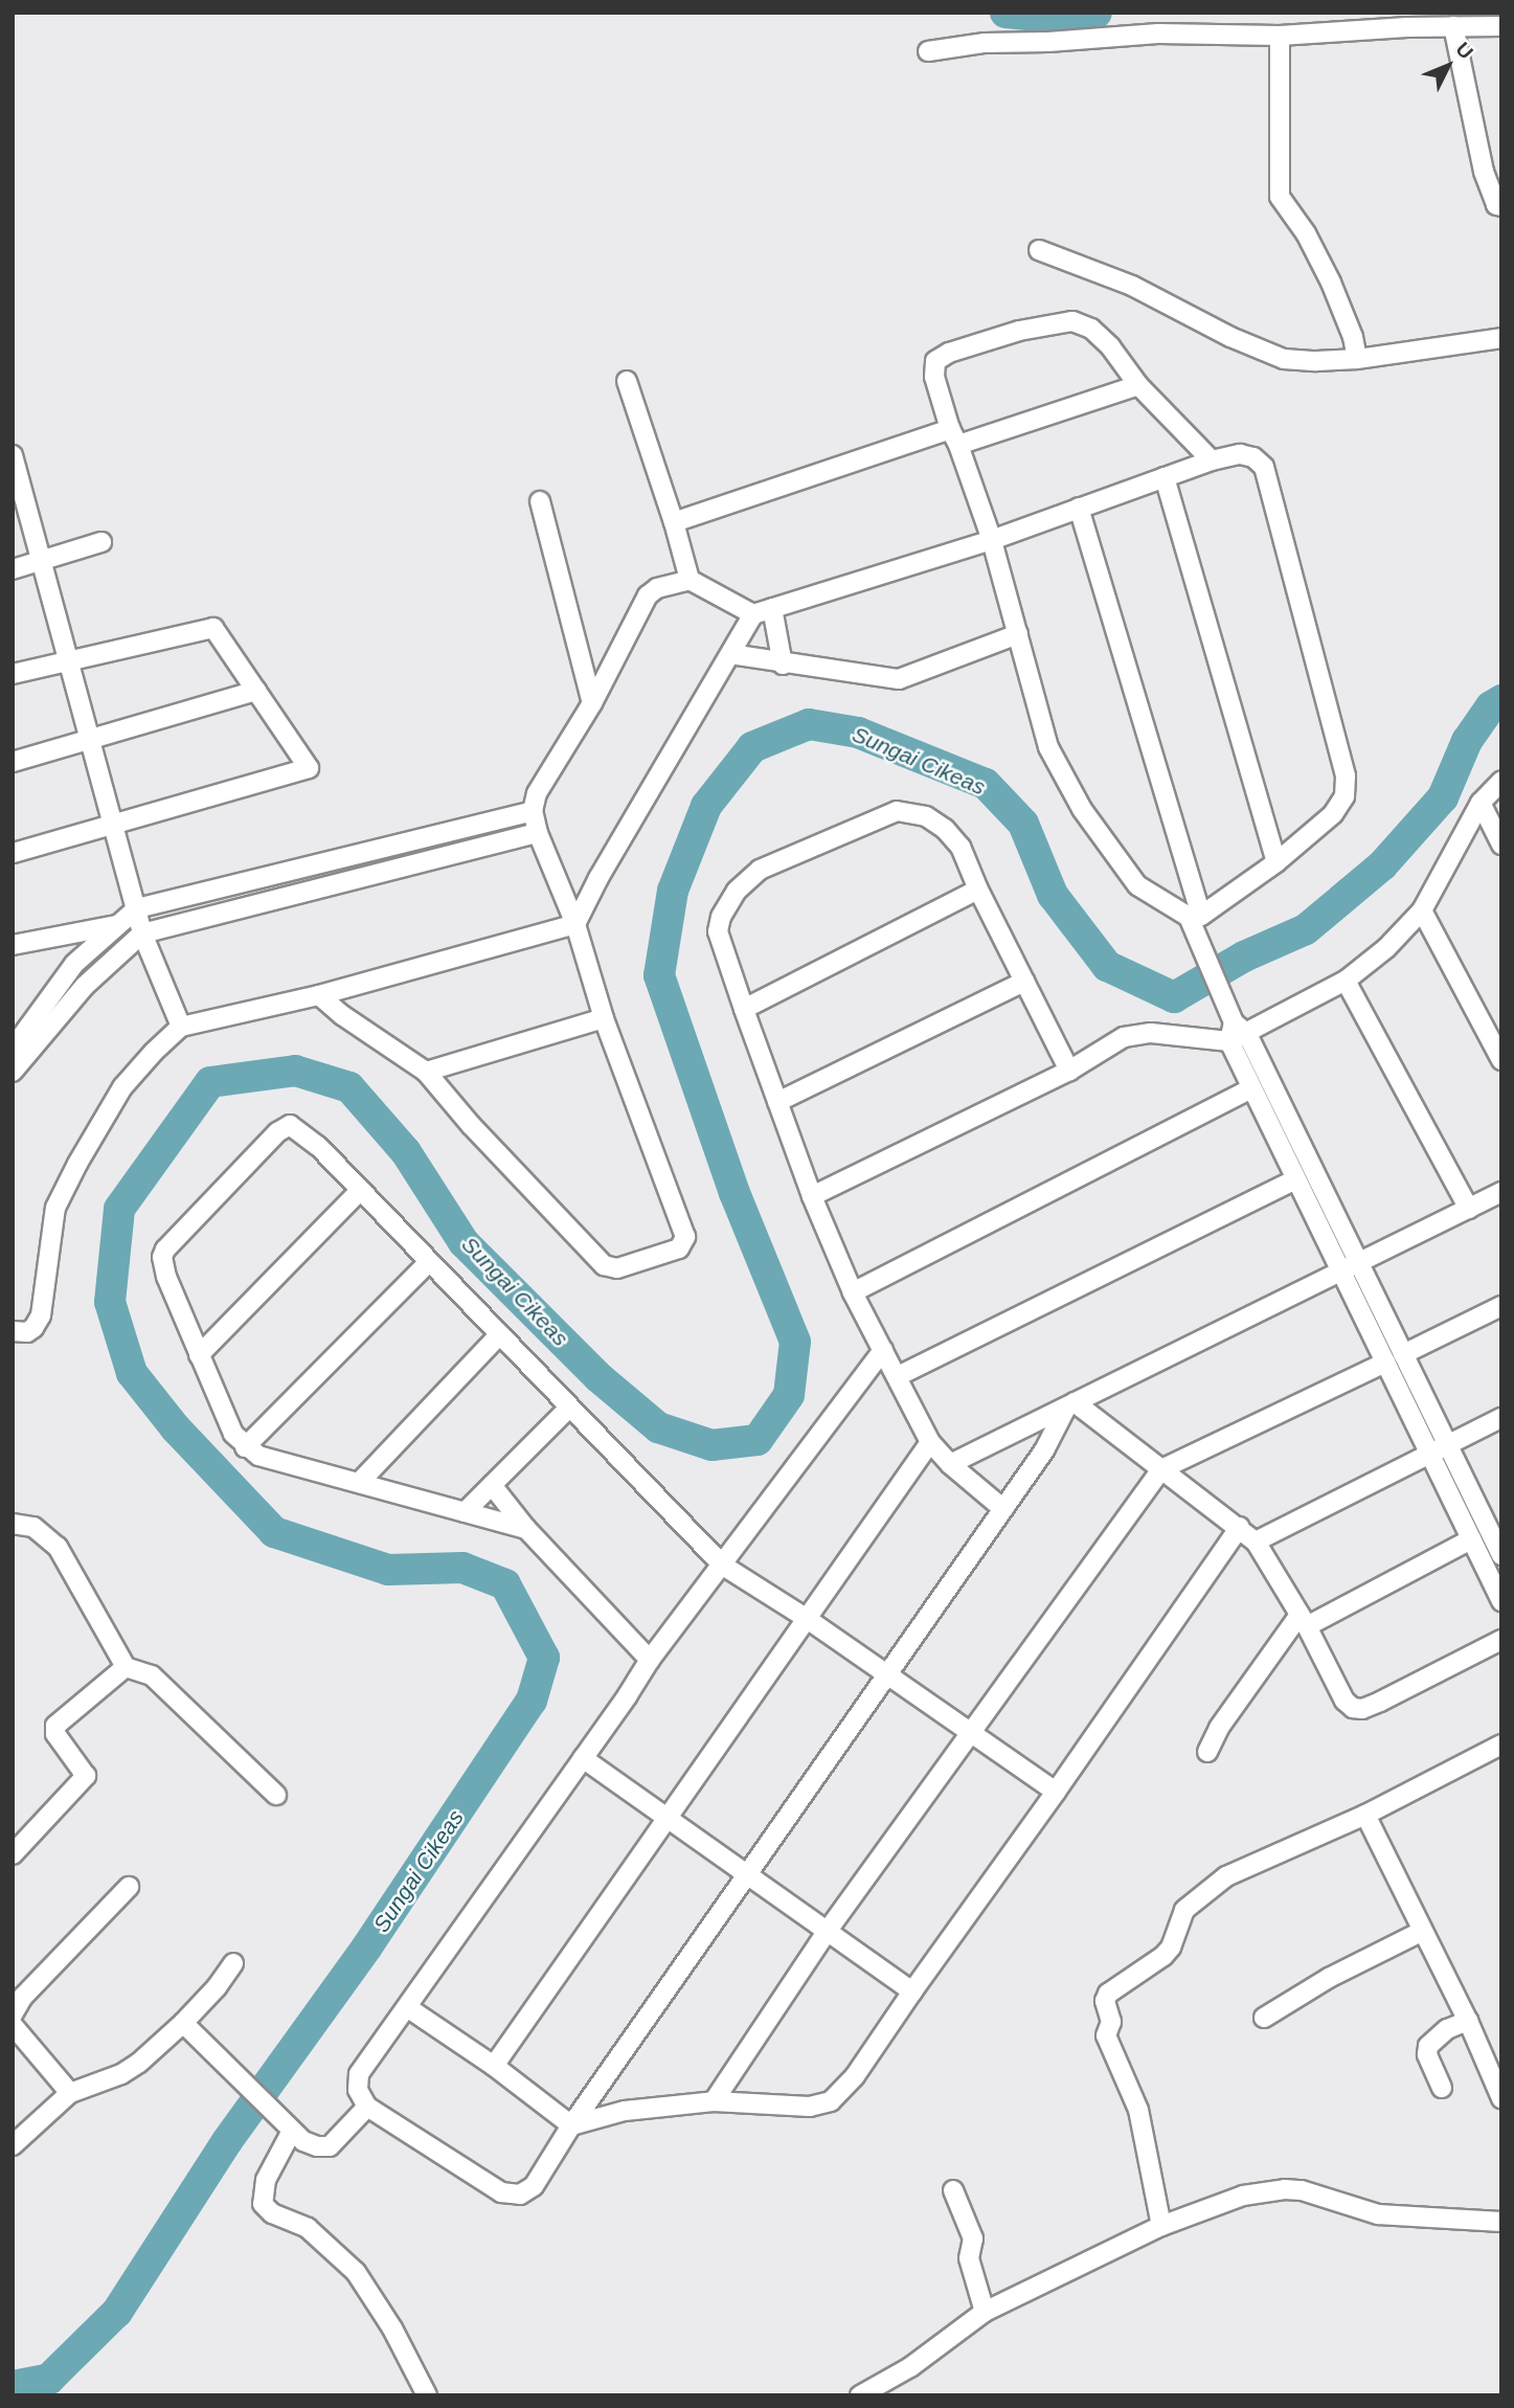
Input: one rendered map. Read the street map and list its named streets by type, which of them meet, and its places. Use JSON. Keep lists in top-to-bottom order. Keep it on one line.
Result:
{"water":["Sungai Cikeas"],"north":"top right"}
